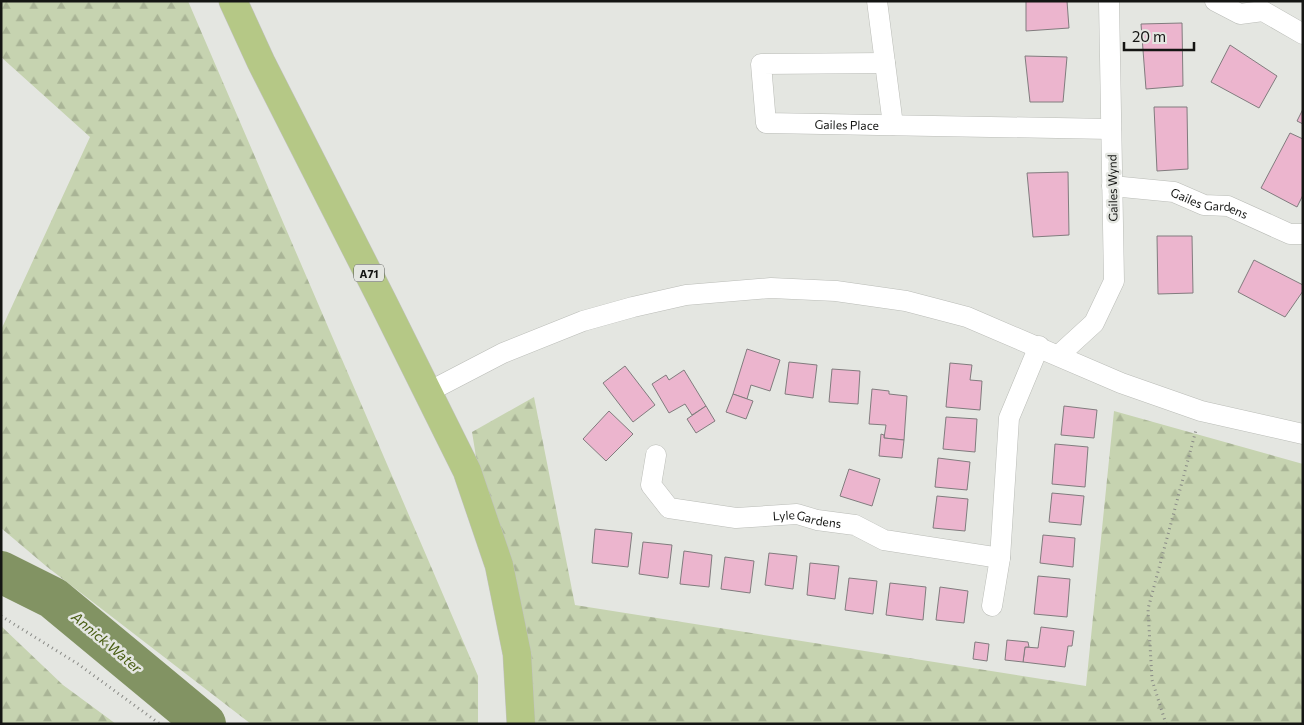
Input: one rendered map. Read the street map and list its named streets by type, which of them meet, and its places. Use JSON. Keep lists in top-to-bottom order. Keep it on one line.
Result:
{"streets":{"main road":["A71"],"street":["Gailes Place","Gailes Wynd","Gailes Gardens","Lyle Gardens"]},"crossings":[["Gailes Place","Gailes Wynd"],["Gailes Wynd","Gailes Gardens"]],"water":["Annick Water"],"scale_bar":"20 m"}
